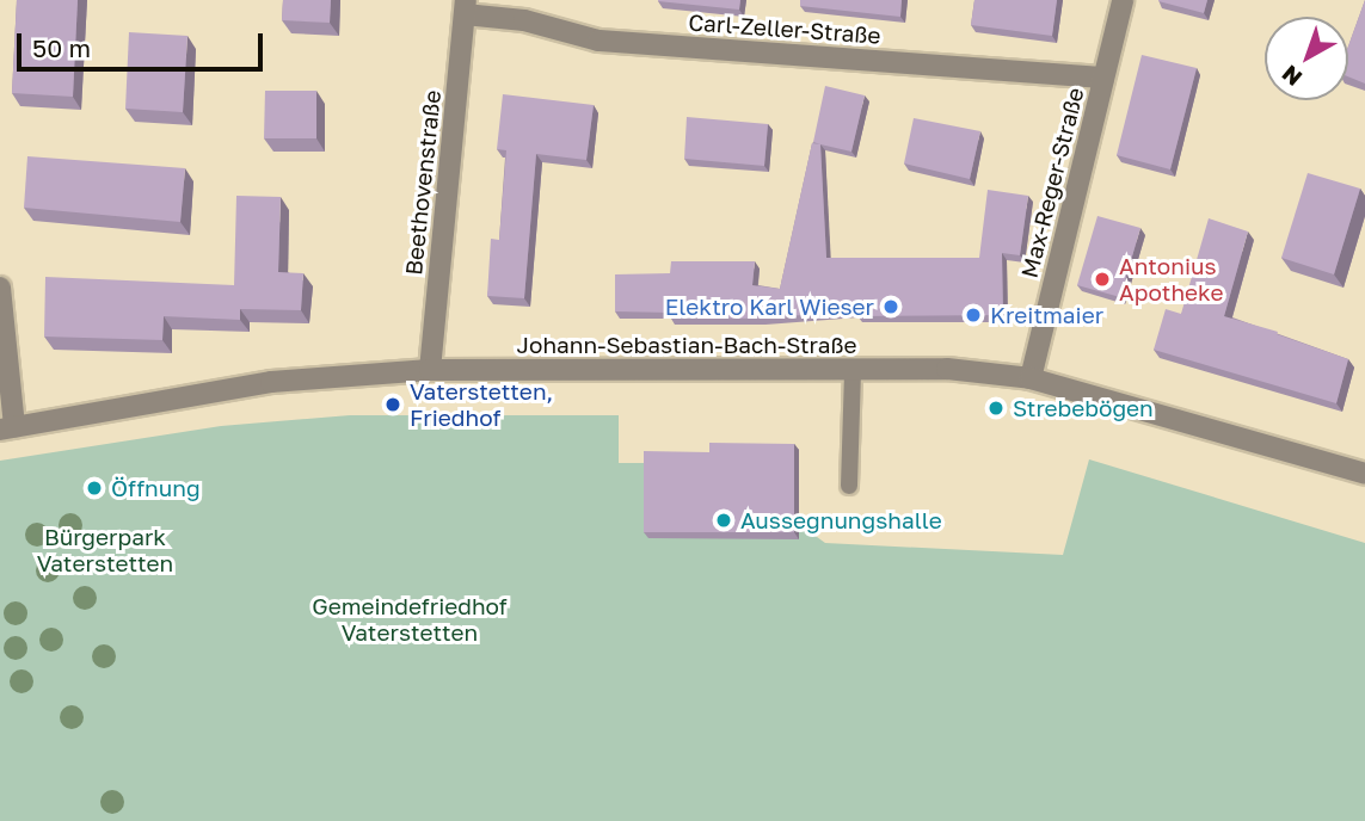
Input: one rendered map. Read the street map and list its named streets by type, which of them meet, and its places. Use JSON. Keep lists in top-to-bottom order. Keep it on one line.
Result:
{"streets":{"street":["Carl-Zeller-Straße","Beethovenstraße","Max-Reger-Straße","Johann-Sebastian-Bach-Straße"]},"crossings":[["Carl-Zeller-Straße","Beethovenstraße"],["Carl-Zeller-Straße","Max-Reger-Straße"],["Beethovenstraße","Johann-Sebastian-Bach-Straße"],["Max-Reger-Straße","Johann-Sebastian-Bach-Straße"]],"parks":["Bürgerpark Vaterstetten","Gemeindefriedhof Vaterstetten"],"places":["Antonius Apotheke","Elektro Karl Wieser","Kreitmaier","Vaterstetten, Friedhof","Strebebögen","Öffnung","Aussegnungshalle"],"scale_bar":"50 m","north":"bottom left"}
